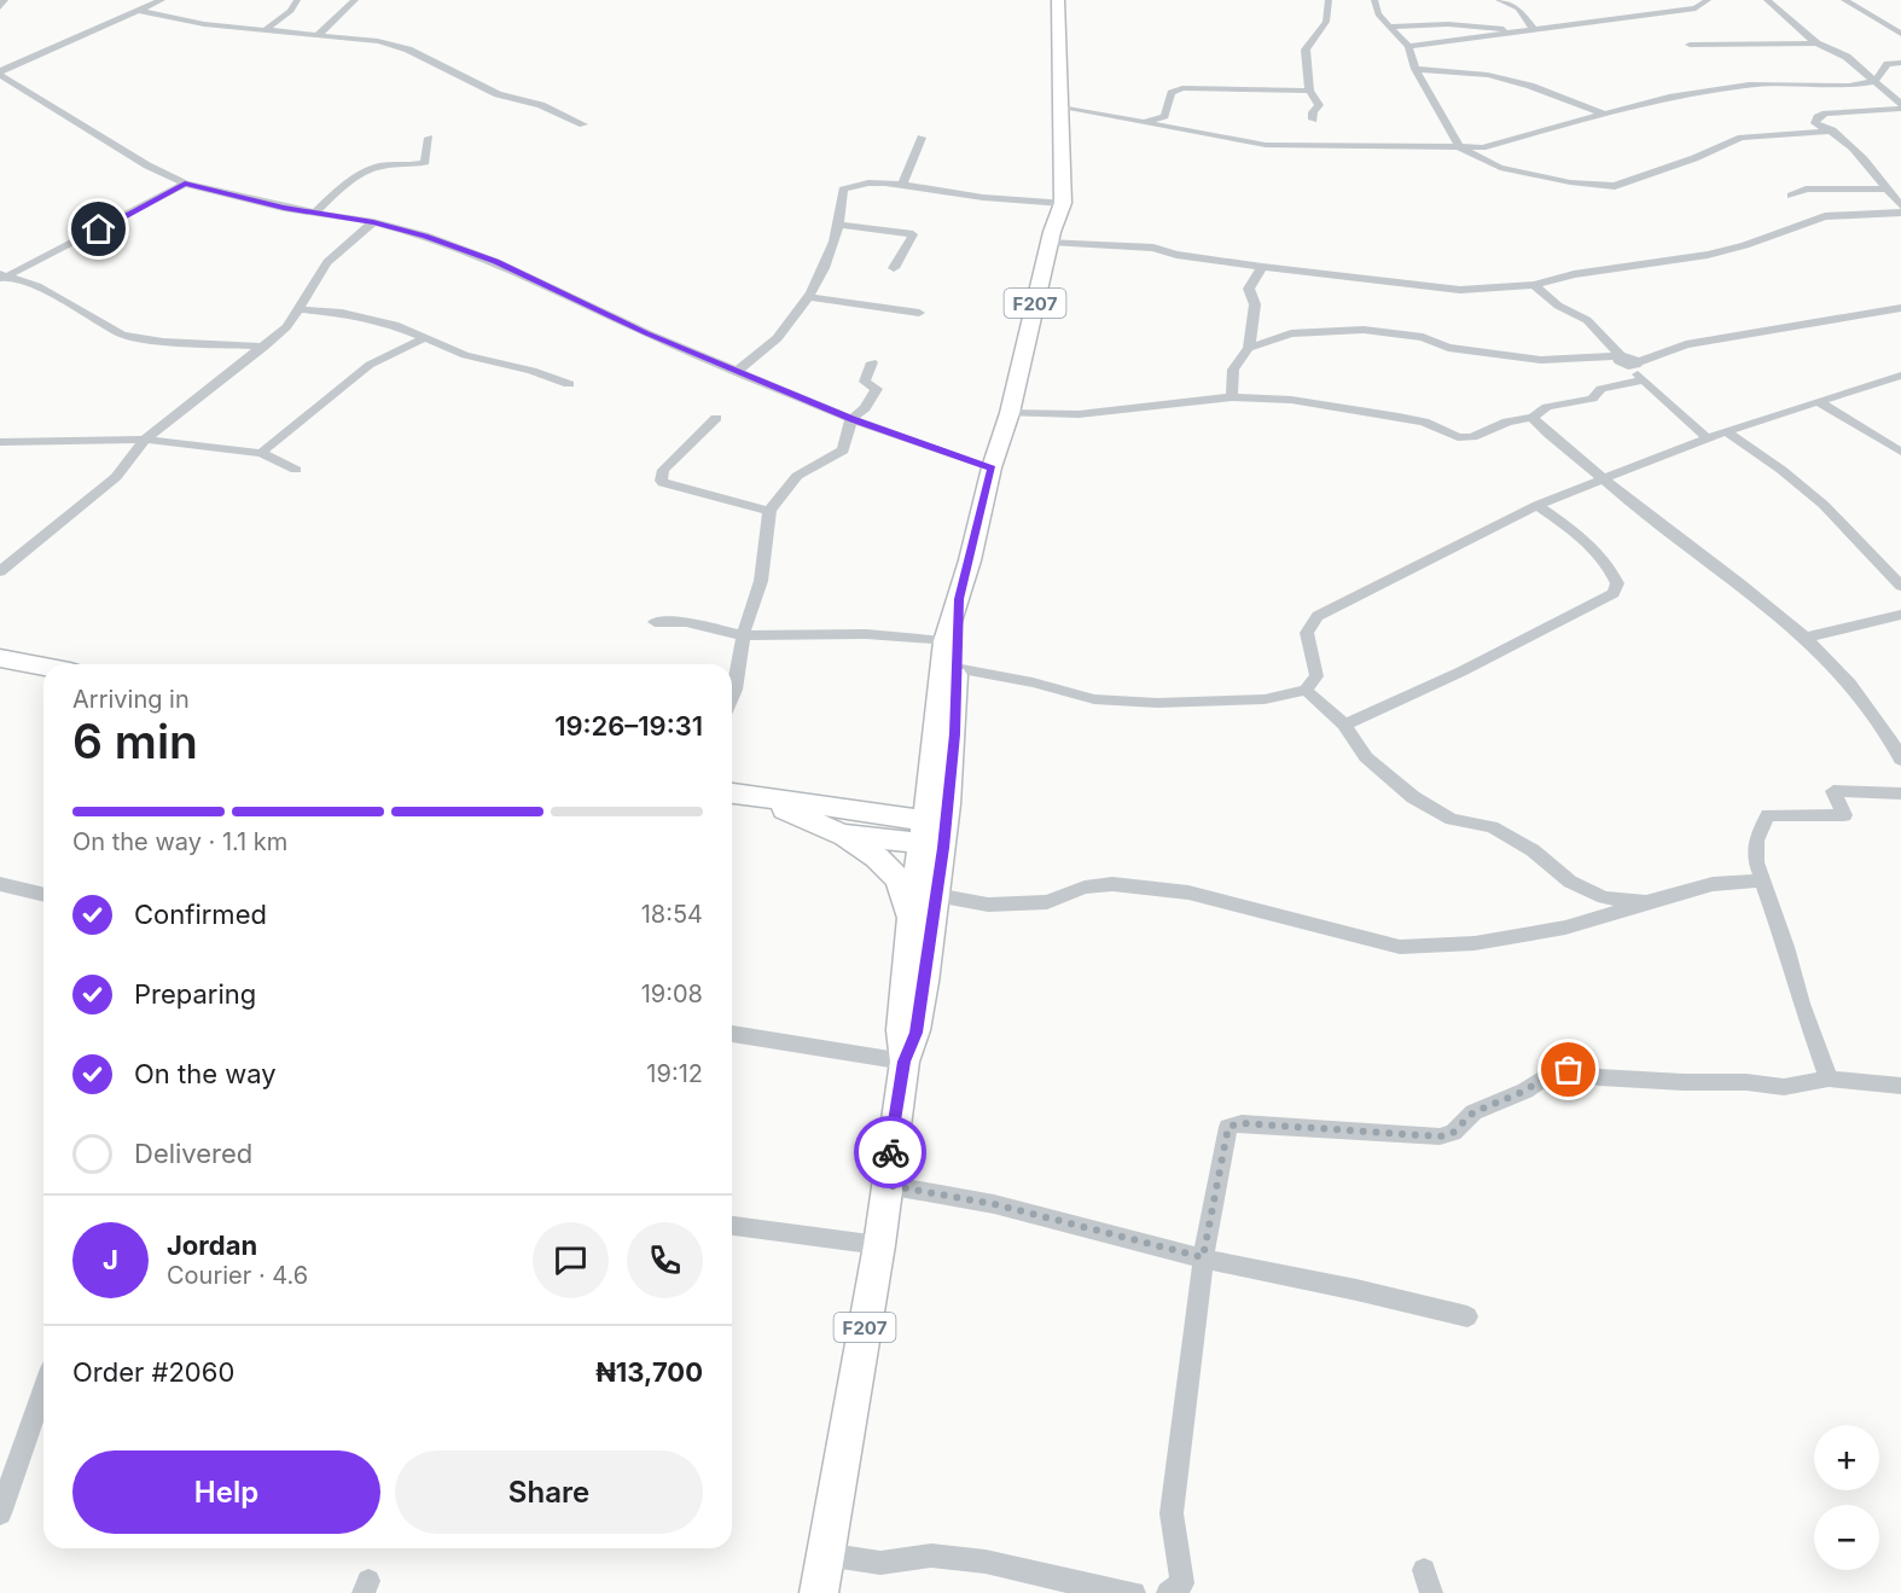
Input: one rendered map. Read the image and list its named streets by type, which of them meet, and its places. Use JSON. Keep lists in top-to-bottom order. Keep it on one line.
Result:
{"streets":{"main road":["F207"]},"page":{"heading":["6 min","Arriving in","19:26–19:31"],"panel":["Jordan","Courier · 4.6","Order #2060","₦13,700"],"bar":"On the way · 1.1 km","list":[["Confirmed","18:54"],["Preparing","19:08"],["On the way","19:12"],"Delivered"],"round":"J","map_buttons":["+","−"],"buttons":["Help","Share"]}}
